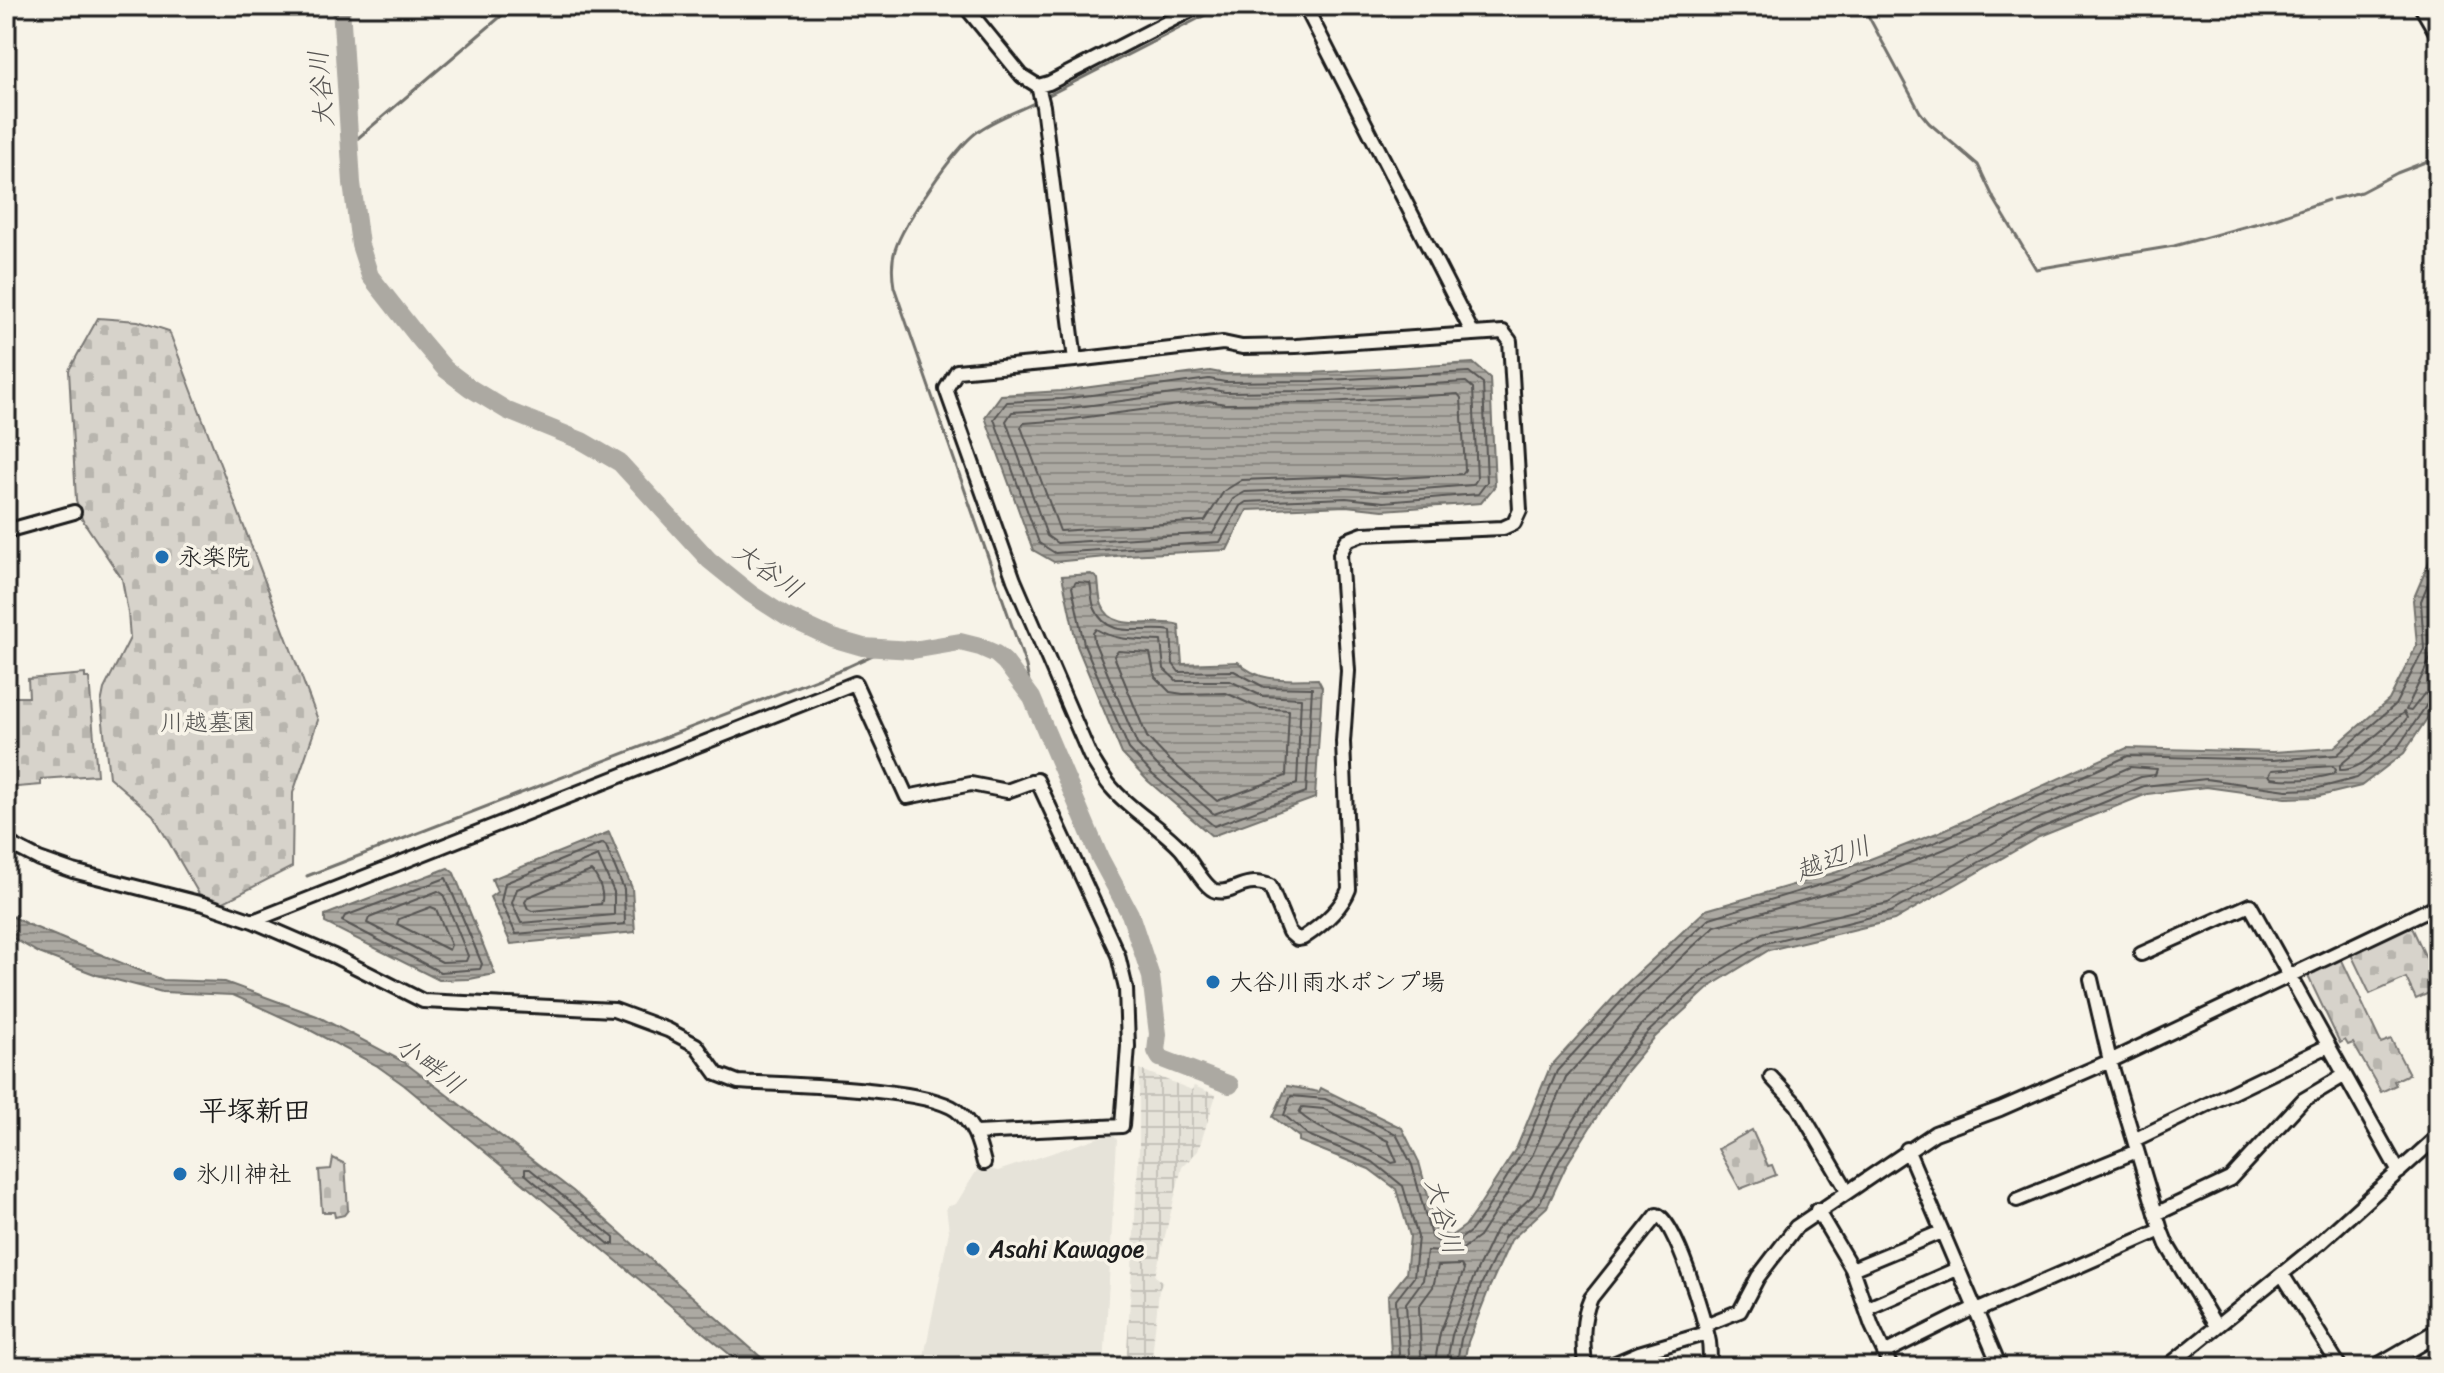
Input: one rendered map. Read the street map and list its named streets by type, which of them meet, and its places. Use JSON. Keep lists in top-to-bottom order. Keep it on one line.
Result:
{"districts":["平塚新田"],"water":["大谷川","越辺川","小畔川"],"parks":["川越墓園"],"places":["永楽院","大谷川雨水ポンプ場","氷川神社","Asahi Kawagoe"]}
